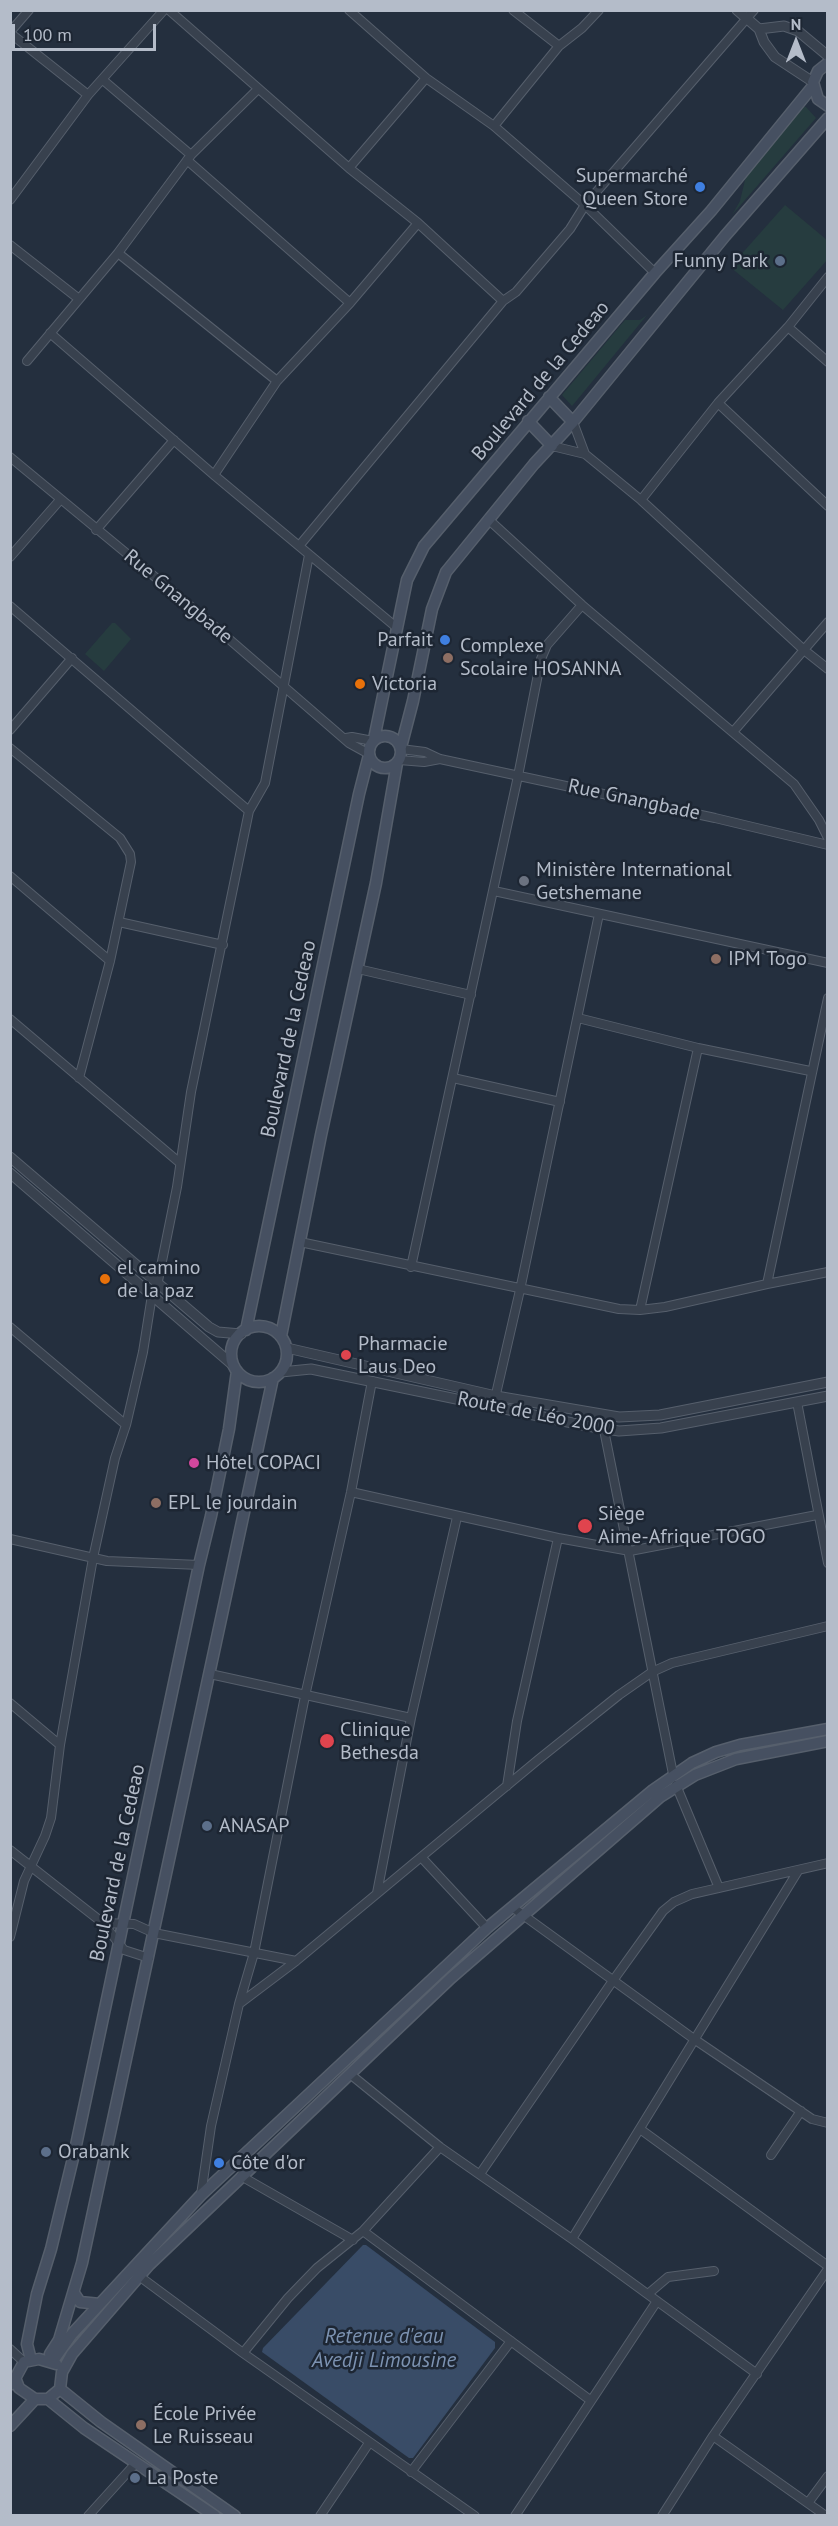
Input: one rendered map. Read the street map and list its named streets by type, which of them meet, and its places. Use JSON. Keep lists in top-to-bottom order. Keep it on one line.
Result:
{"streets":{"main road":["Boulevard de la Cedeao"],"street":["Rue Gnangbade","Route de Léo 2000"]},"crossings":[["Boulevard de la Cedeao","Rue Gnangbade"],["Boulevard de la Cedeao","Route de Léo 2000"]],"water":["Retenue d'eau Avedji Limousine"],"places":["Supermarché Queen Store","Funny Park","Parfait","Complexe Scolaire HOSANNA","Victoria","Ministère International Getshemane","IPM Togo","el camino de la paz","Pharmacie Laus Deo","Hôtel COPACI","EPL le jourdain","Siège Aime-Afrique TOGO","Clinique Bethesda","ANASAP","Orabank","Côte d'or","École Privée Le Ruisseau","La Poste"],"scale_bar":"100 m","north":"top"}
